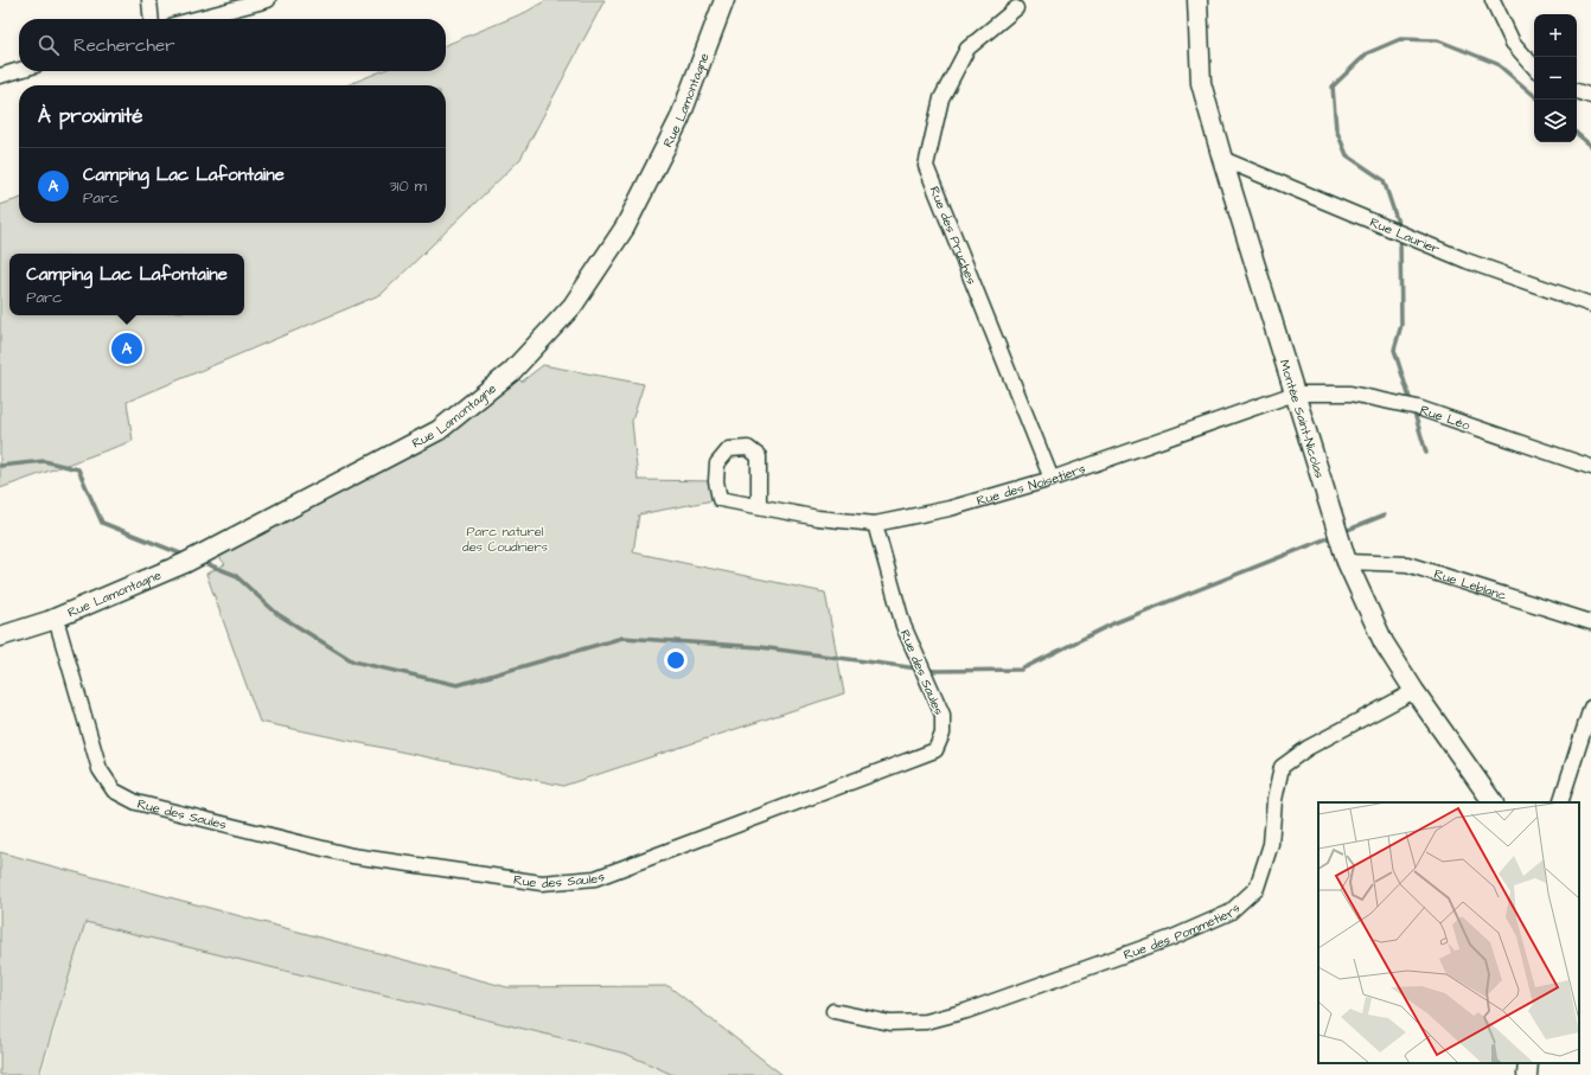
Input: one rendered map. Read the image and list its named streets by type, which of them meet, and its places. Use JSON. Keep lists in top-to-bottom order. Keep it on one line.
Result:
{"streets":{"street":["Rue Lamontagne","Rue des Pruches","Rue Laurier","Rue Léo","Montée Saint-Nicolas","Rue des Noisetiers","Rue Leblanc","Rue des Saules","Rue des Pommetiers"]},"crossings":[["Rue Lamontagne","Rue des Saules"],["Rue des Pruches","Rue des Noisetiers"],["Rue Laurier","Montée Saint-Nicolas"],["Rue Léo","Montée Saint-Nicolas"],["Rue Léo","Rue des Noisetiers"],["Montée Saint-Nicolas","Rue des Noisetiers"],["Montée Saint-Nicolas","Rue Leblanc"],["Montée Saint-Nicolas","Rue des Pommetiers"],["Rue des Noisetiers","Rue des Saules"]],"parks":["Parc naturel des Coudriers"],"page":{"map_buttons":["+","−"],"search":"Rechercher","heading":"À proximité","list":[{"mark":"A","name":"Camping Lac Lafontaine","note":"Parc","value":"310 m"}],"popup":["Camping Lac Lafontaine","Parc"],"pins":"A"}}
